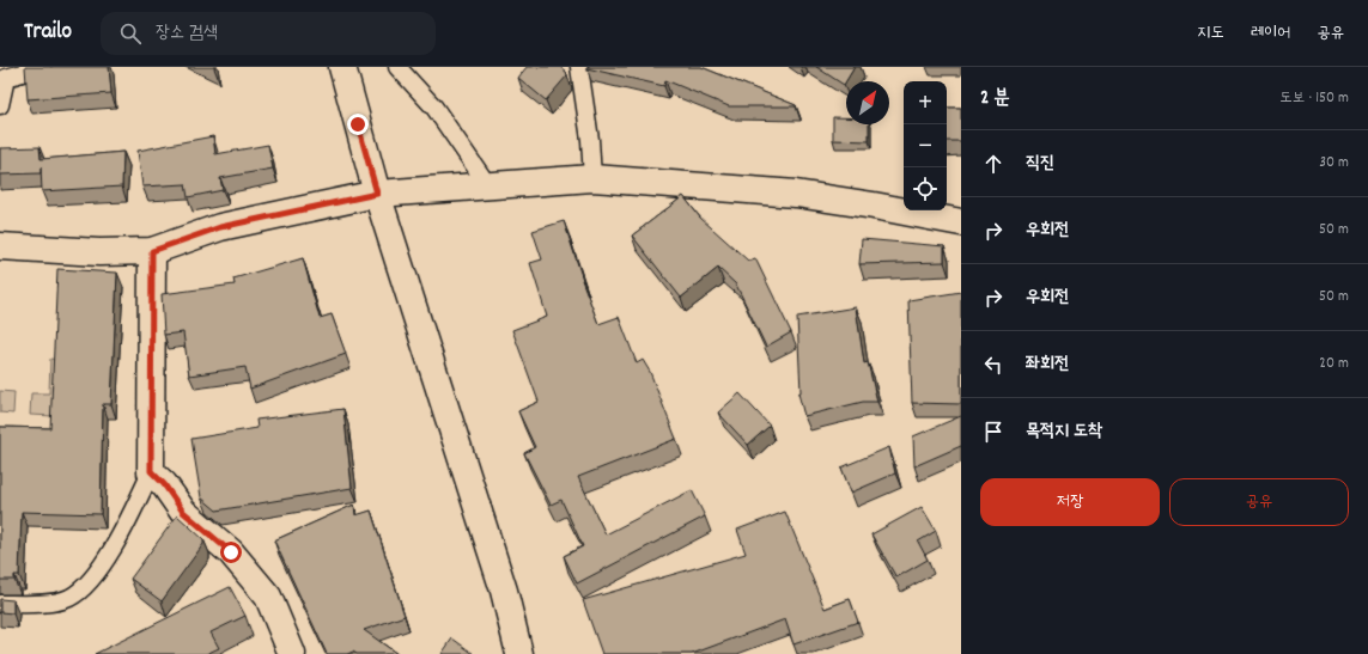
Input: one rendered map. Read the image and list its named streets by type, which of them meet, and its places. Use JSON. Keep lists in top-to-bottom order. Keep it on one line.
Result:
{"north":"top right","page":{"header":"Trailo","search":"장소 검색","nav":["지도","레이어","공유"],"heading":["2 분","도보 · 150 m"],"map_buttons":["+","−"],"list":[["직진","30 m"],["우회전","50 m"],["우회전","50 m"],["좌회전","20 m"],"목적지 도착"],"buttons":["저장","공유"]}}
